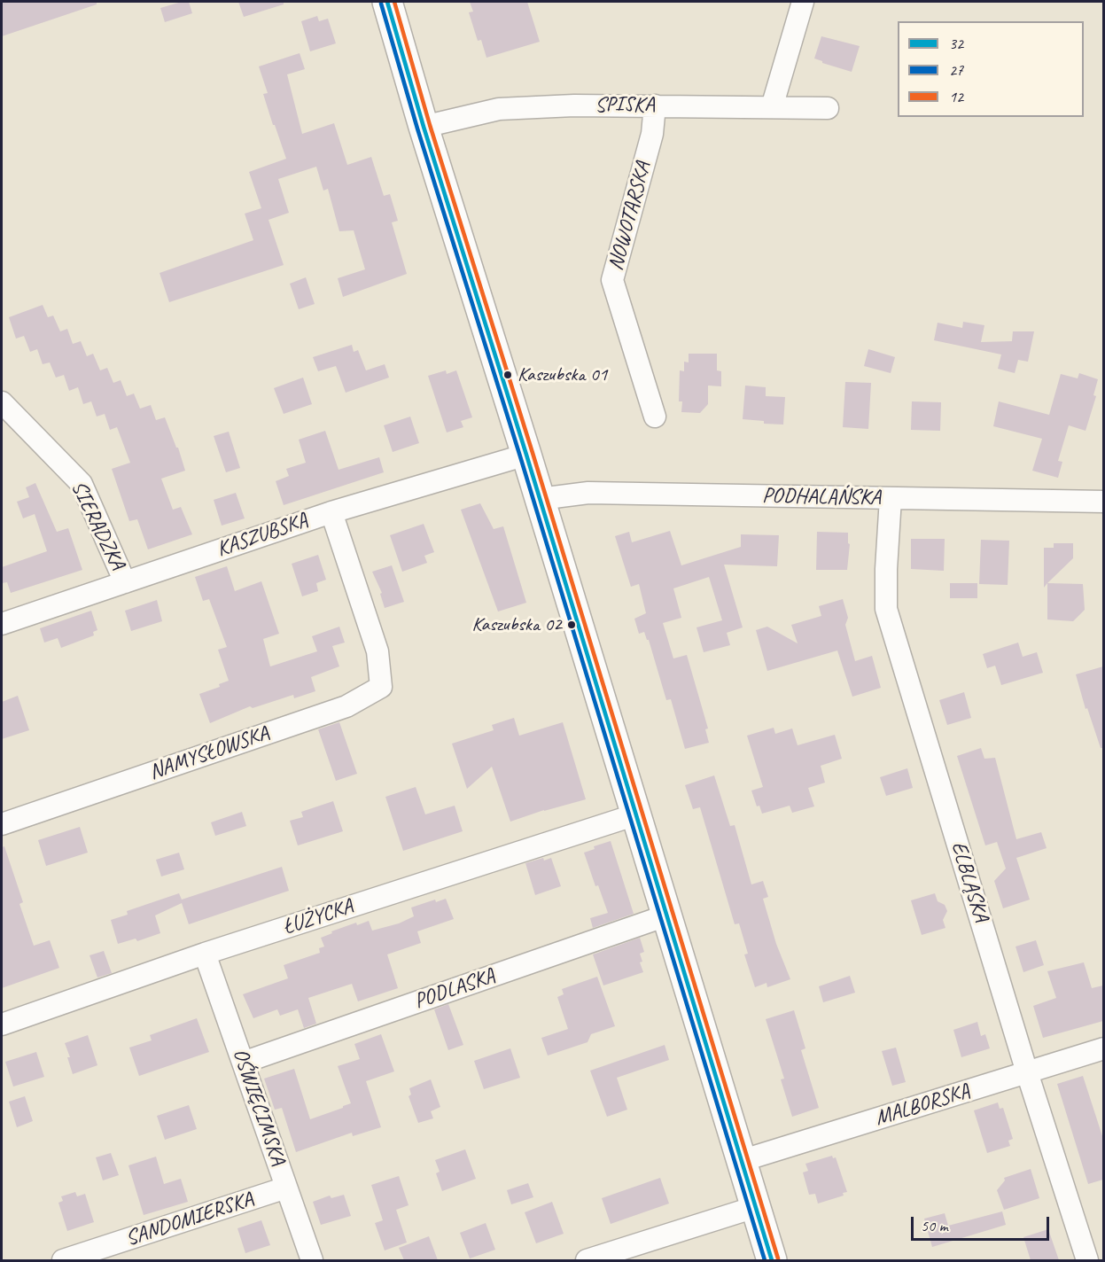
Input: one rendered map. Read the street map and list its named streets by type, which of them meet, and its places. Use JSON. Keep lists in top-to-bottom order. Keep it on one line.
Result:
{"streets":{"street":["SPISKA","NOWOTARSKA","PODHALAŃSKA","SIERADZKA","KASZUBSKA","NAMYSŁOWSKA","ELBLĄSKA","ŁUŻYCKA","PODLASKA","MALBORSKA","OŚWIĘCIMSKA","SANDOMIERSKA"]},"crossings":[["SPISKA","NOWOTARSKA"],["PODHALAŃSKA","ELBLĄSKA"],["SIERADZKA","KASZUBSKA"],["KASZUBSKA","NAMYSŁOWSKA"],["ELBLĄSKA","MALBORSKA"],["ŁUŻYCKA","OŚWIĘCIMSKA"],["PODLASKA","OŚWIĘCIMSKA"],["OŚWIĘCIMSKA","SANDOMIERSKA"]],"places":["Kaszubska 01","Kaszubska 02"],"lines":["transit line 32","transit line 12","transit line 27"],"legend":["32","27","12"],"scale_bar":"50 m"}
